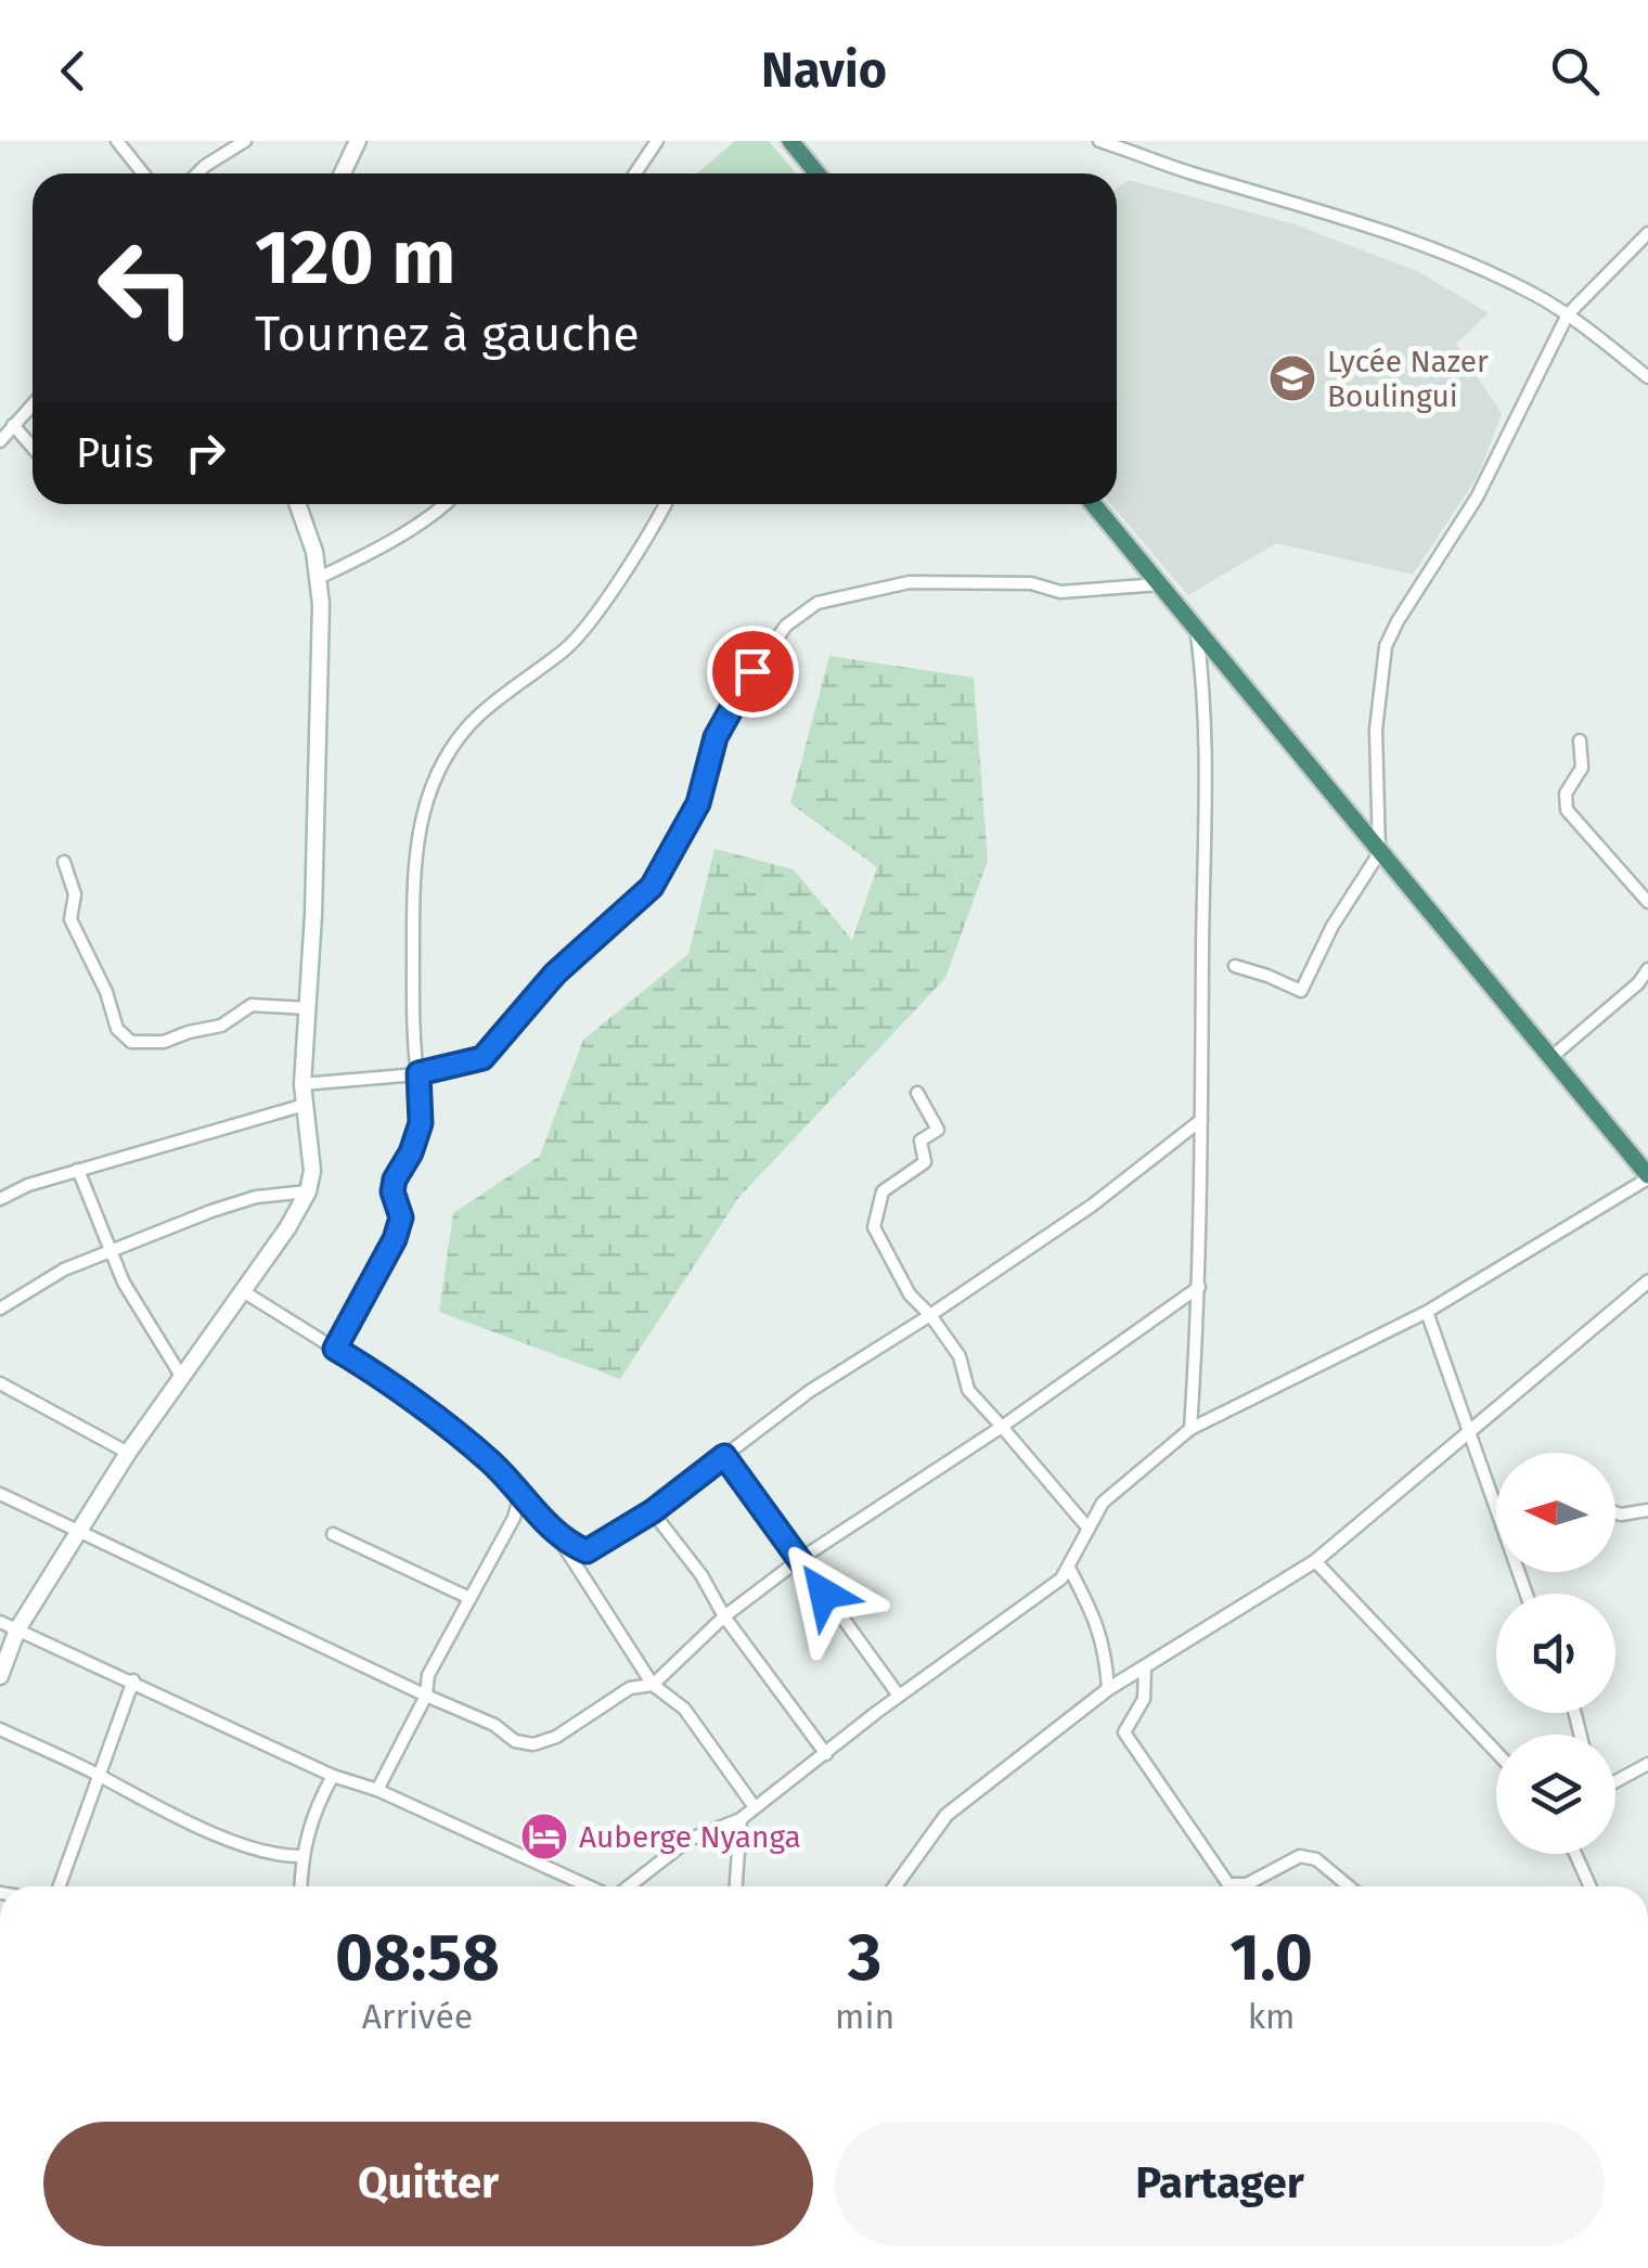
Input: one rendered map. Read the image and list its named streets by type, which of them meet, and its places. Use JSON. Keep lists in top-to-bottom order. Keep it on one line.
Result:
{"places":{"school or university":["Lycée Nazer Boulingui"],"hotel":["Auberge Nyanga"]},"north":"left","page":{"header":"Navio","turn":["120 m","Tournez à gauche"],"then":"Puis","eta":["08:58","Arrivée","3","min","1.0","km"],"buttons":["Quitter","Partager"]}}
